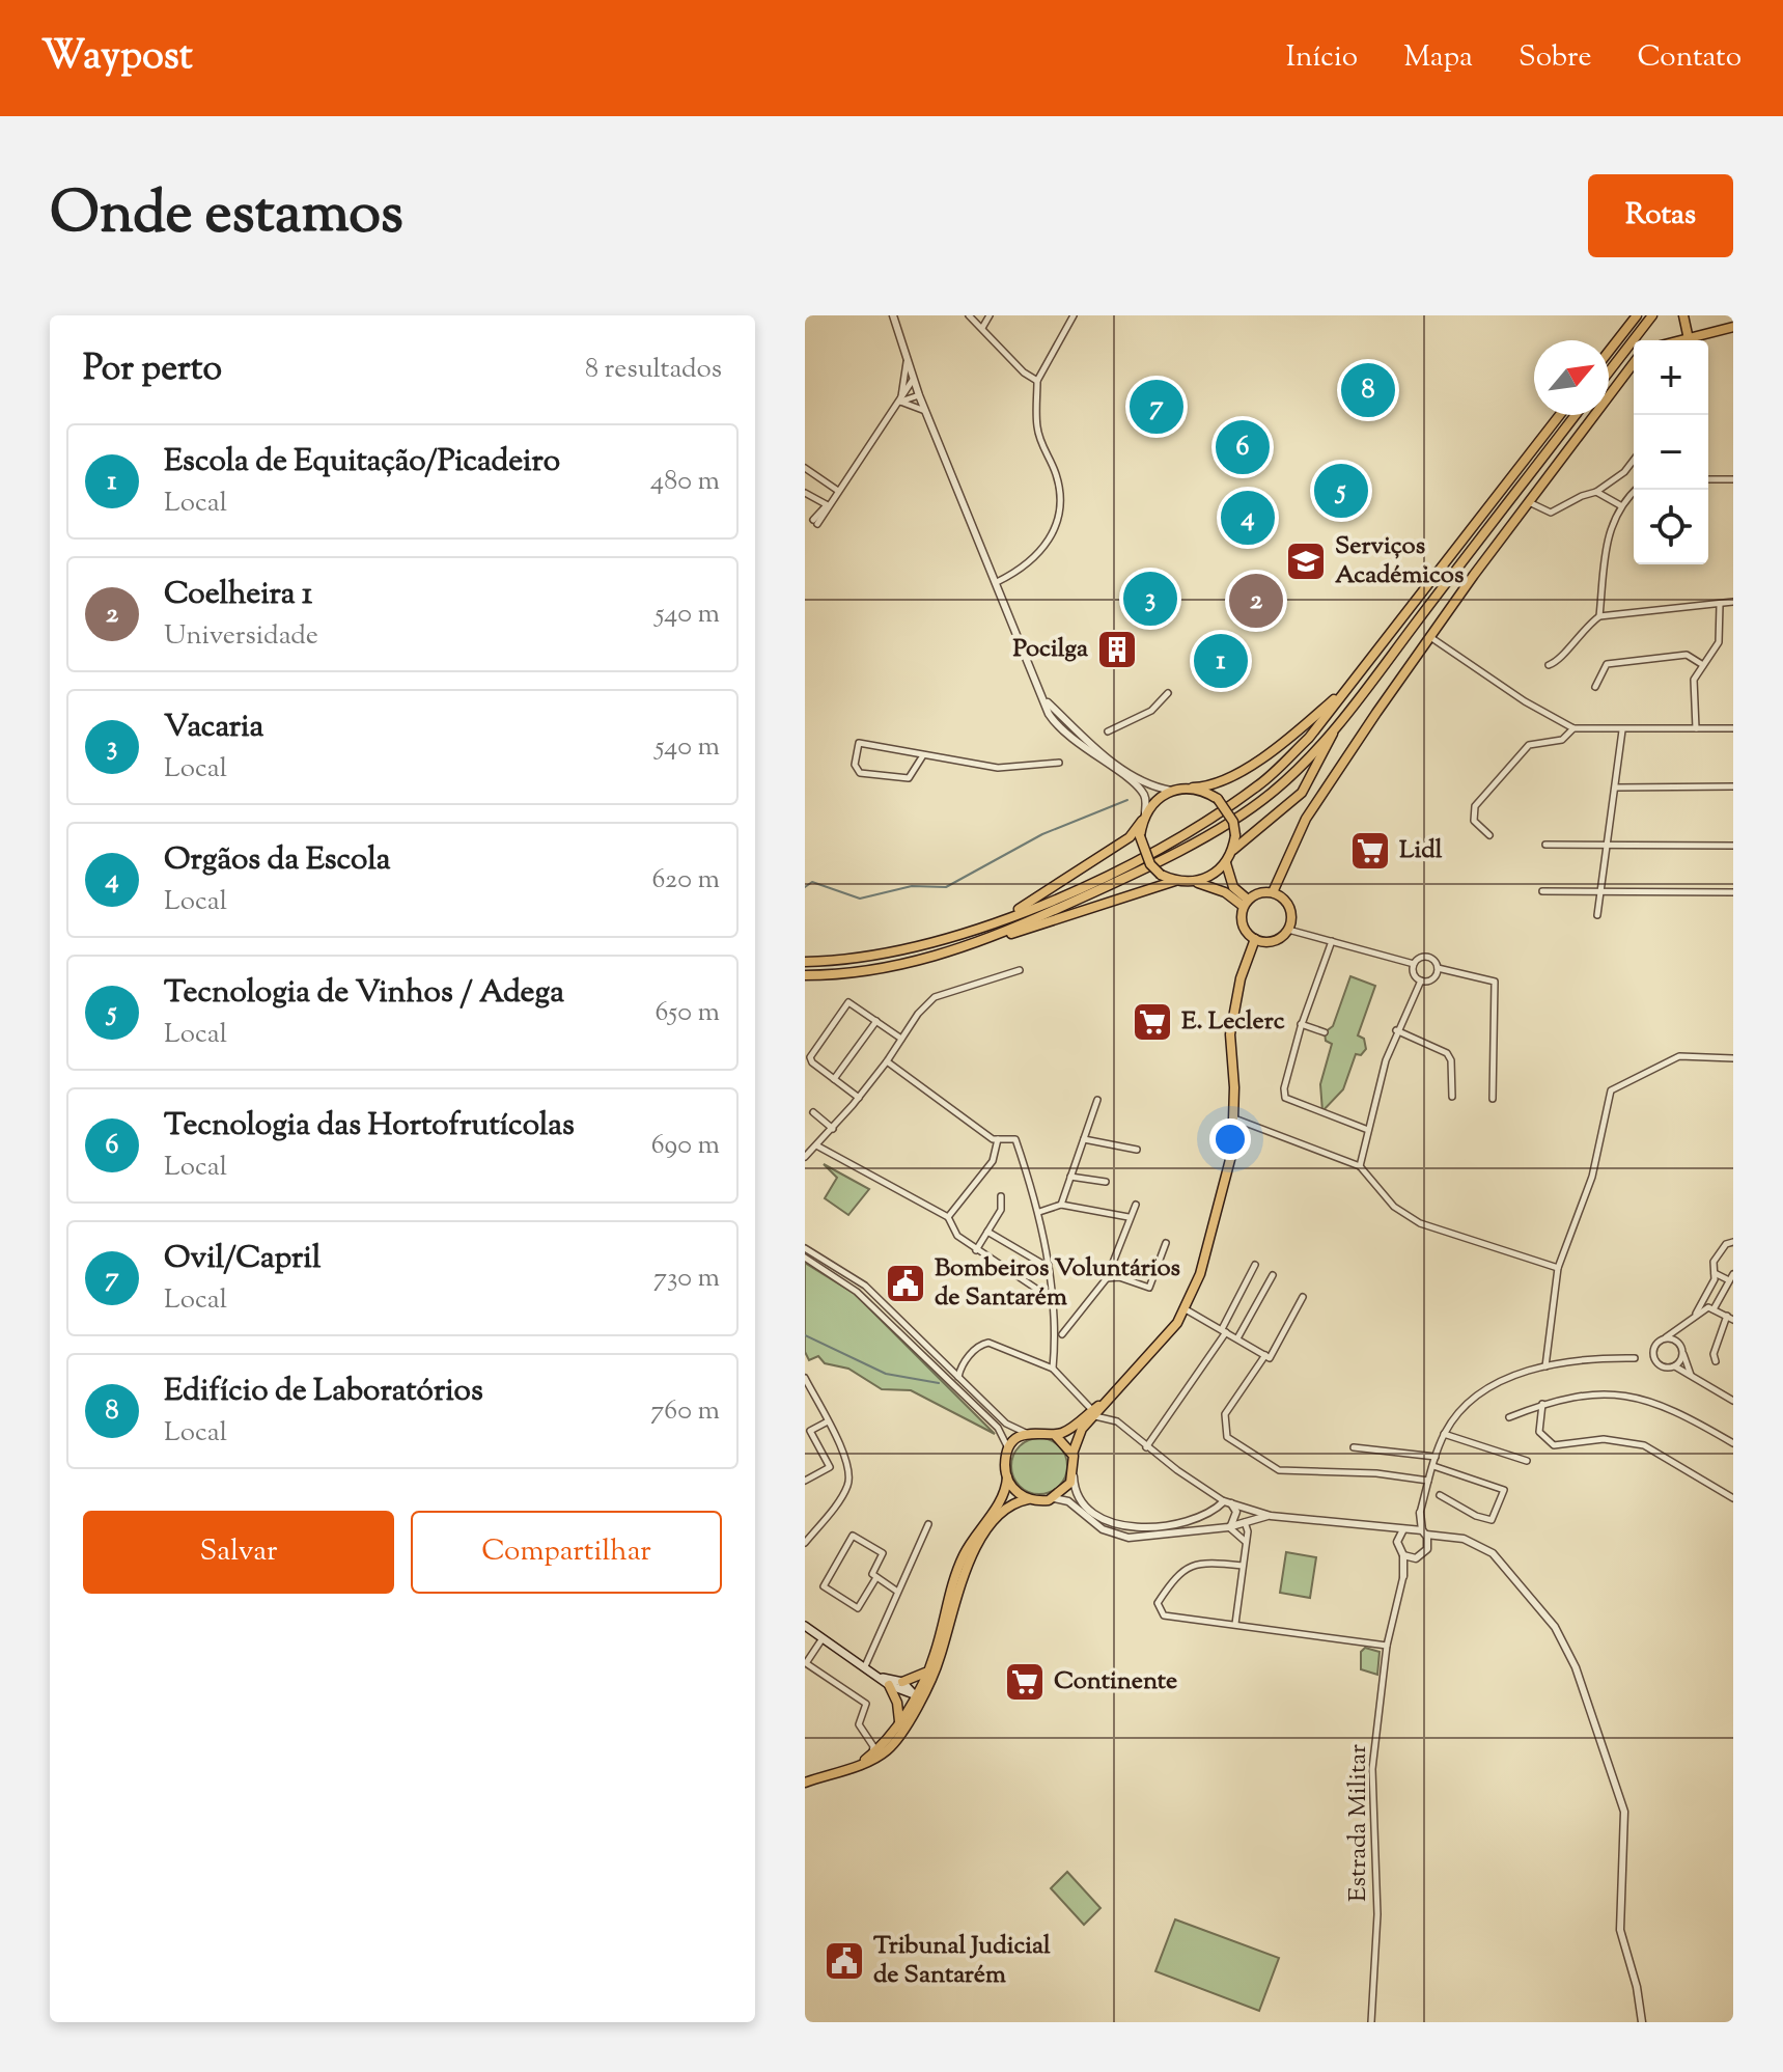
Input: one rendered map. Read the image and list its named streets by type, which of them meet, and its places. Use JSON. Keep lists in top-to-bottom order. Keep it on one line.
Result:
{"streets":{"street":["Estrada Militar"]},"places":{"school or university":["Serviços Académicos"],"building":["Pocilga"],"supermarket":["Lidl","E. Leclerc","Continente"],"public building":["Bombeiros Voluntários de Santarém","Tribunal Judicial de Santarém"]},"north":"top right","page":{"header":"Waypost","nav":["Início","Mapa","Sobre","Contato"],"title":"Onde estamos","buttons":["Rotas",["Salvar","Compartilhar"]],"heading":["Por perto","8 resultados"],"map_buttons":["+","−"],"pins":["8","7","6","5","4","3","2","1"],"list":[{"mark":"1","name":"Escola de Equitação/Picadeiro","note":"Local","value":"480 m"},{"mark":"2","name":"Coelheira 1","note":"Universidade","value":"540 m"},{"mark":"3","name":"Vacaria","note":"Local","value":"540 m"},{"mark":"4","name":"Orgãos da Escola","note":"Local","value":"620 m"},{"mark":"5","name":"Tecnologia de Vinhos / Adega","note":"Local","value":"650 m"},{"mark":"6","name":"Tecnologia das Hortofrutícolas","note":"Local","value":"690 m"},{"mark":"7","name":"Ovil/Capril","note":"Local","value":"730 m"},{"mark":"8","name":"Edifício de Laboratórios","note":"Local","value":"760 m"}]}}
